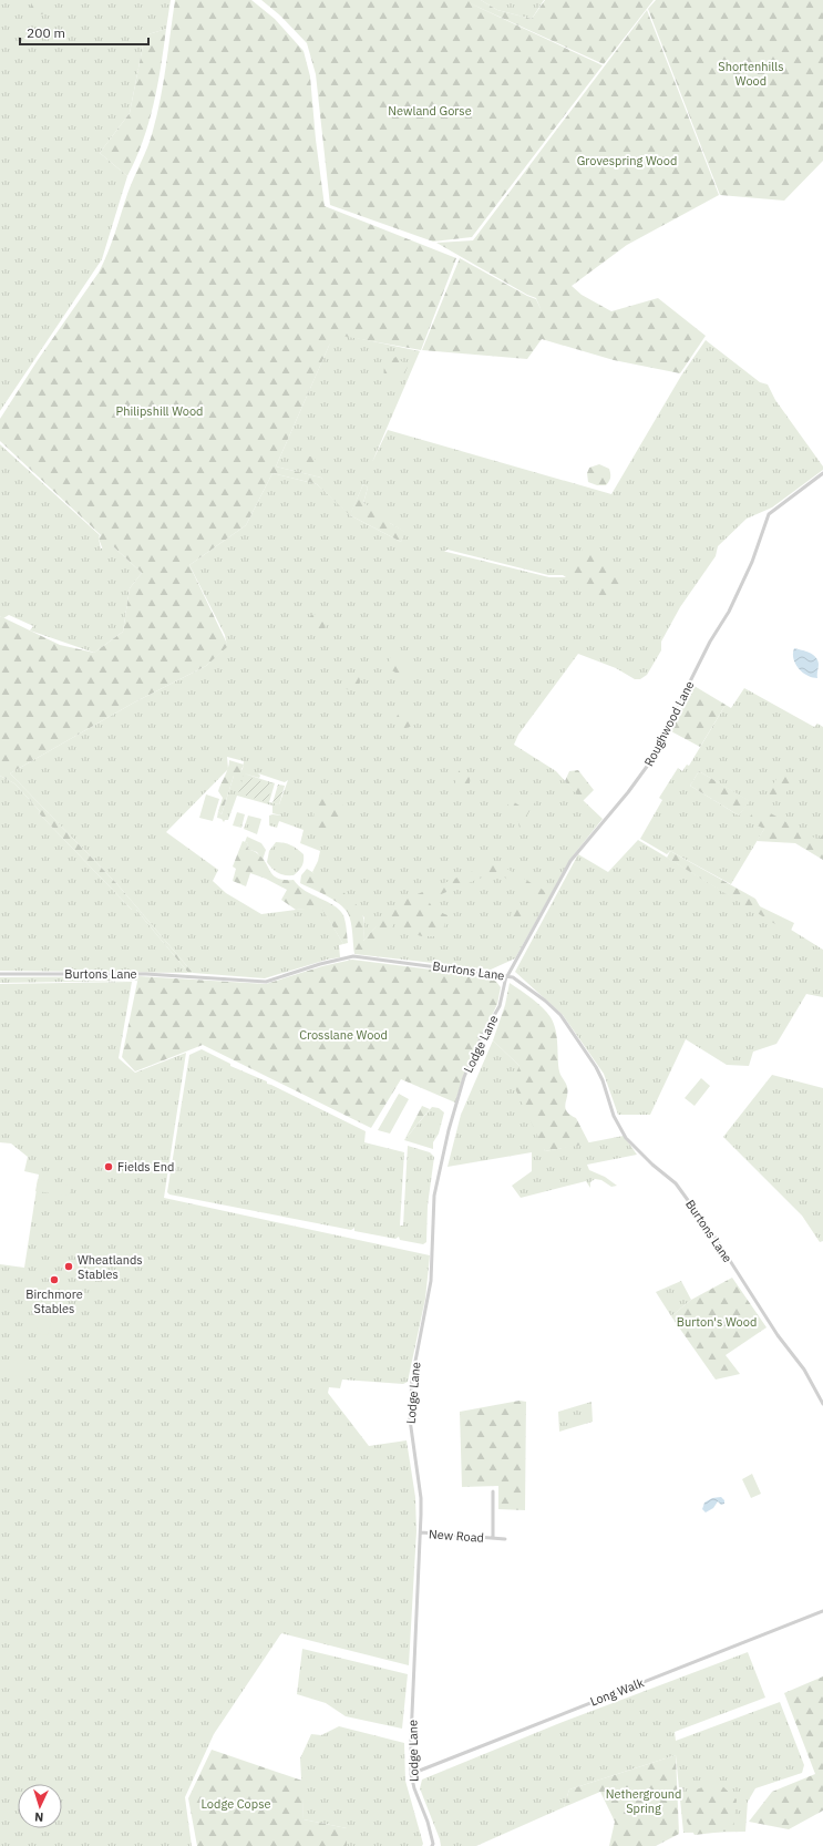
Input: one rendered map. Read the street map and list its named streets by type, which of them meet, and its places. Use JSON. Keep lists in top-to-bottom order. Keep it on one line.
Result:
{"streets":{"street":["Roughwood Lane","Burtons Lane","Lodge Lane","New Road","Long Walk"]},"crossings":[["Roughwood Lane","Burtons Lane"],["Roughwood Lane","Lodge Lane"],["Burtons Lane","Lodge Lane"],["Lodge Lane","New Road"],["Lodge Lane","Long Walk"]],"parks":["Shortenhills Wood","Newland Gorse","Grovespring Wood","Philipshill Wood","Crosslane Wood","Burton's Wood","Netherground Spring","Lodge Copse"],"places":["Fields End","Wheatlands Stables","Birchmore Stables"],"scale_bar":"200 m","north":"bottom"}
